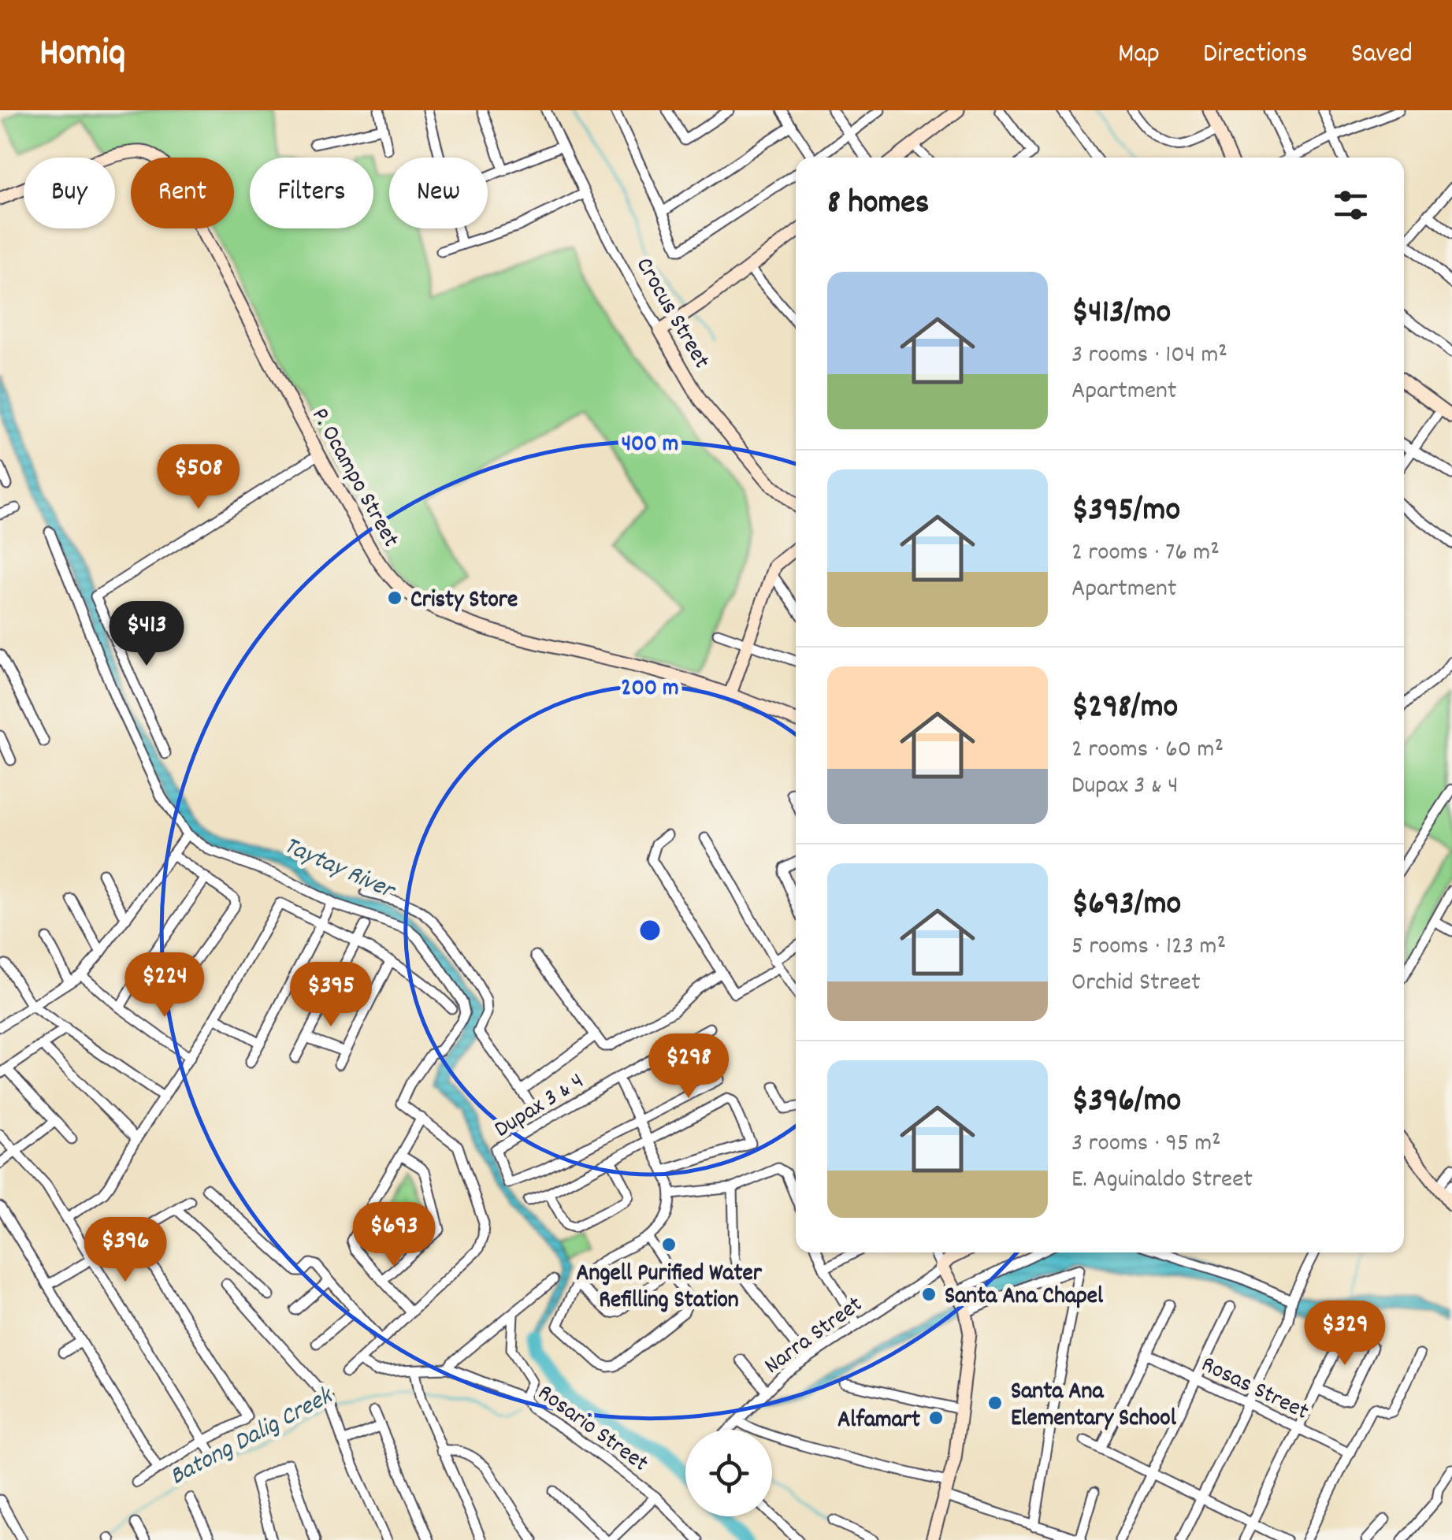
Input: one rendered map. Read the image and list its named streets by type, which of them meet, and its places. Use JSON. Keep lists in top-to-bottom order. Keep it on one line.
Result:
{"streets":{"street":["Crocus Street","P. Ocampo Street","Dupax 3 & 4","Narra Street","Rosas Street","Rosario Street"]},"water":["Taytay River","Batong Dalig Creek"],"places":["Cristy Store","Angell Purified Water Refilling Station","Santa Ana Chapel","Santa Ana Elementary School","Alfamart"],"page":{"header":"Homiq","nav":["Map","Directions","Saved"],"chip":["Buy","Rent","Filters","New"],"heading":"8 homes","list":[{"name":"$413/mo","note":"3 rooms · 104 m² · Apartment"},{"name":"$395/mo","note":"2 rooms · 76 m² · Apartment"},{"name":"$298/mo","note":"2 rooms · 60 m² · Dupax 3 & 4"},{"name":"$693/mo","note":"5 rooms · 123 m² · Orchid Street"},{"name":"$396/mo","note":"3 rooms · 95 m² · E. Aguinaldo Street"}],"price":["$508","$413","$224","$395","$298","$693","$396","$329"]},"rings":["400 m","200 m"]}
